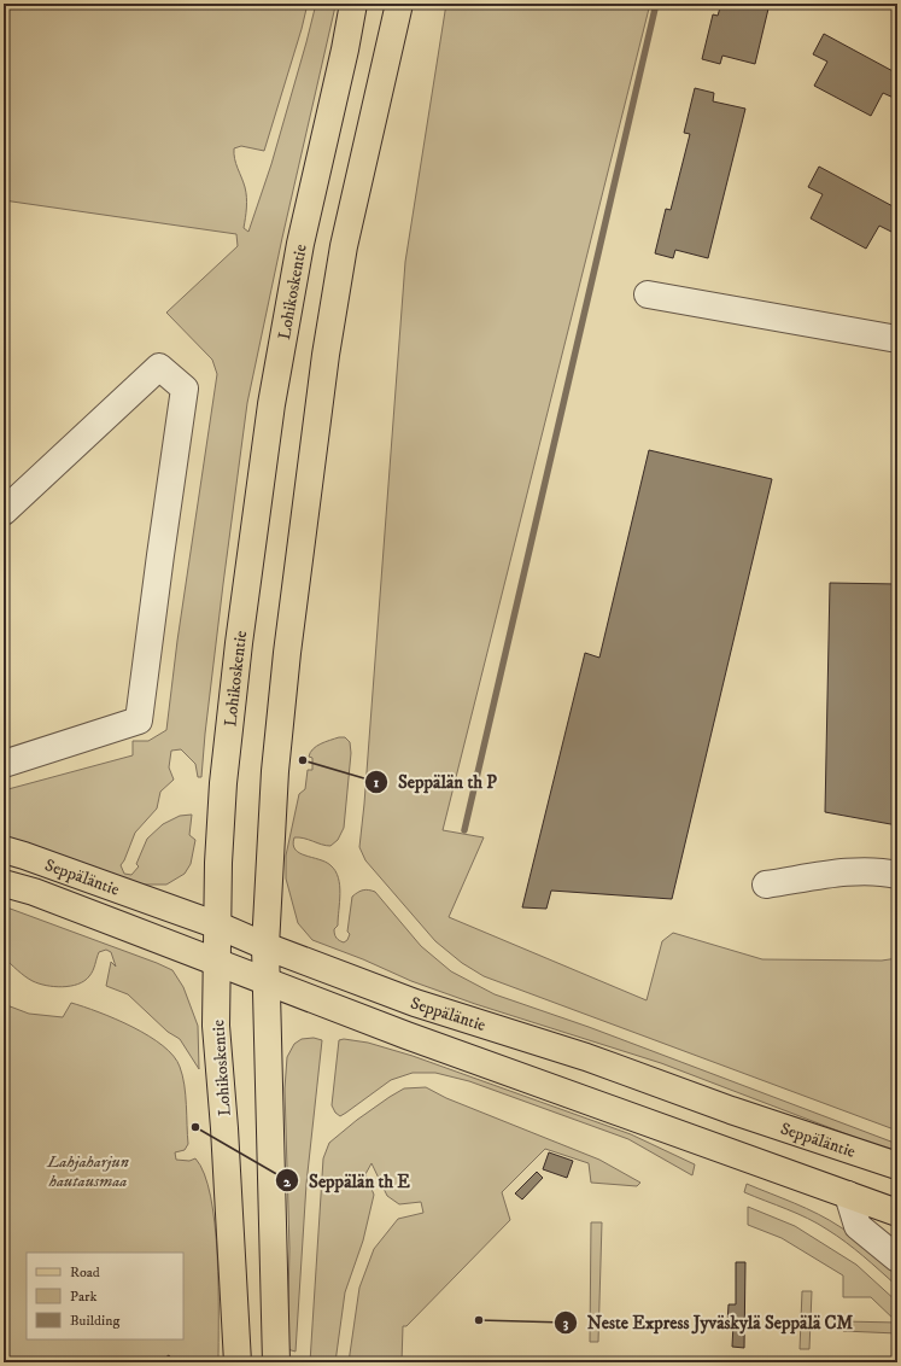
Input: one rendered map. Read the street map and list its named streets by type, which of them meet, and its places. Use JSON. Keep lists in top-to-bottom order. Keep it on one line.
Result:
{"streets":{"main road":["Lohikoskentie","Seppäläntie"]},"crossings":[["Lohikoskentie","Seppäläntie"]],"parks":["Lahjaharjun hautausmaa"],"places":["Seppälän th P","Seppälän th E","Neste Express Jyväskylä Seppälä CM"],"legend":["Road","Park","Building"]}
